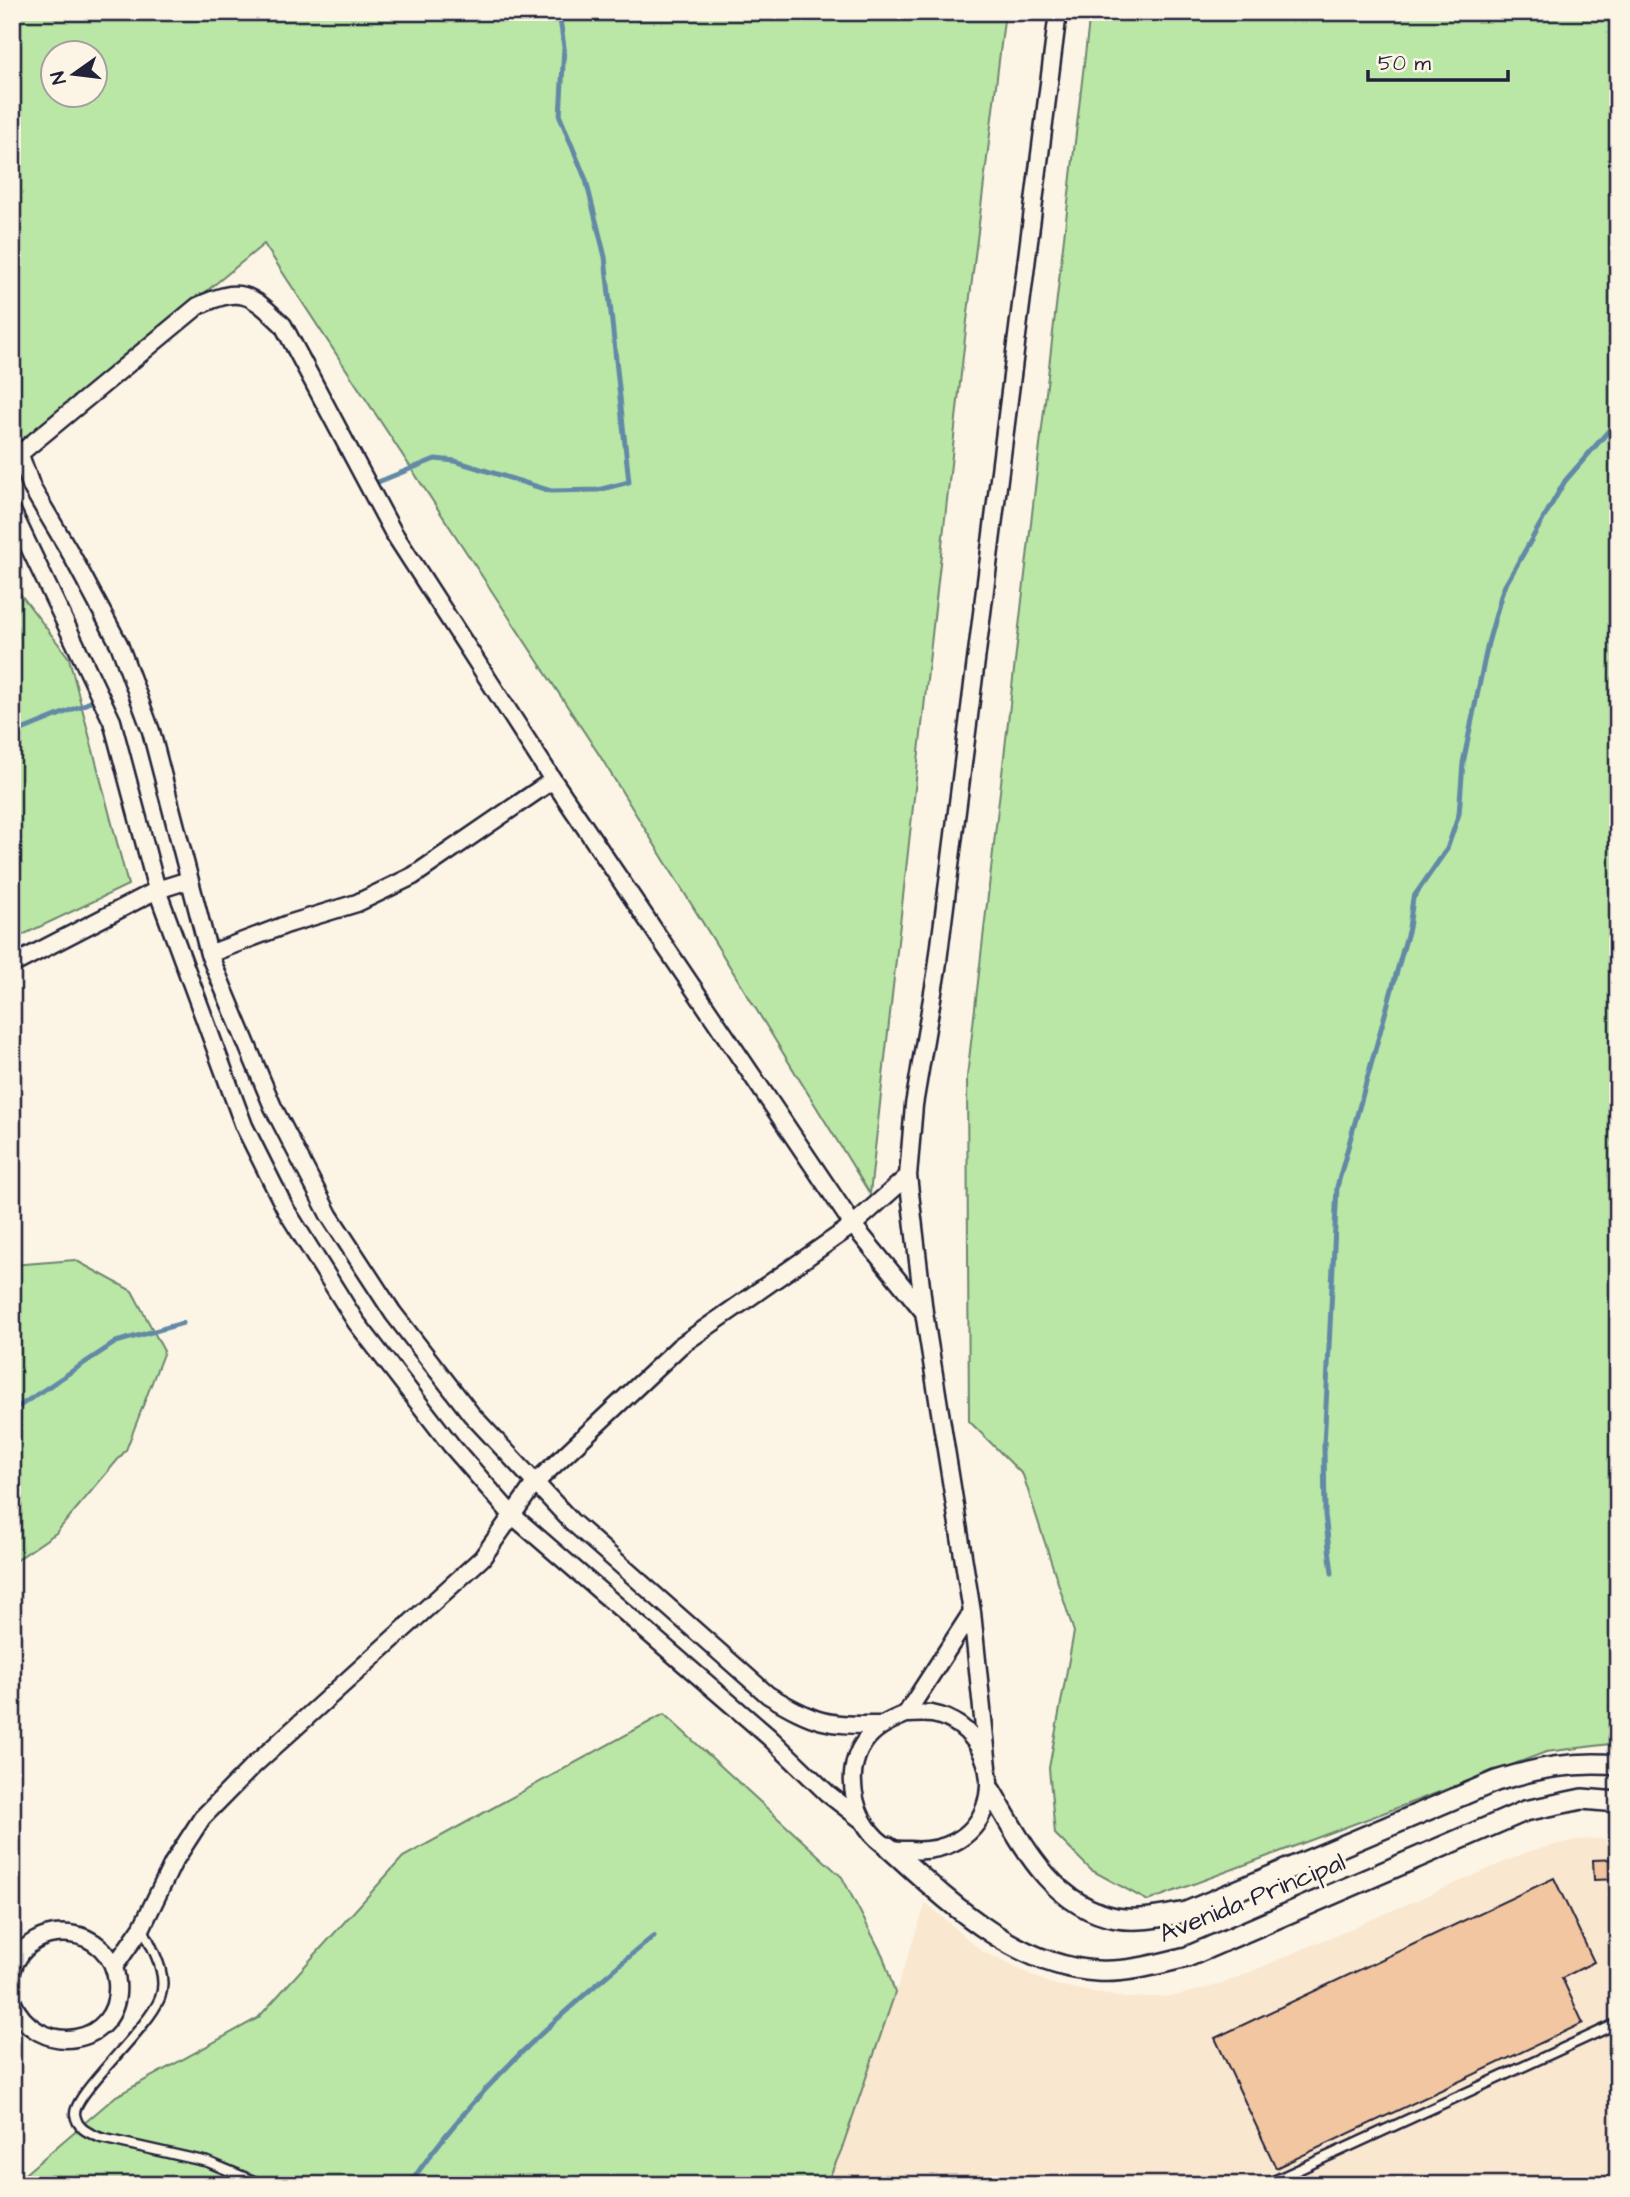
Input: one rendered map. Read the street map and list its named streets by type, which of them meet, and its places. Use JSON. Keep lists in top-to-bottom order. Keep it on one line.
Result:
{"streets":{"street":["Avenida Principal"]},"scale_bar":"50 m","north":"left"}
